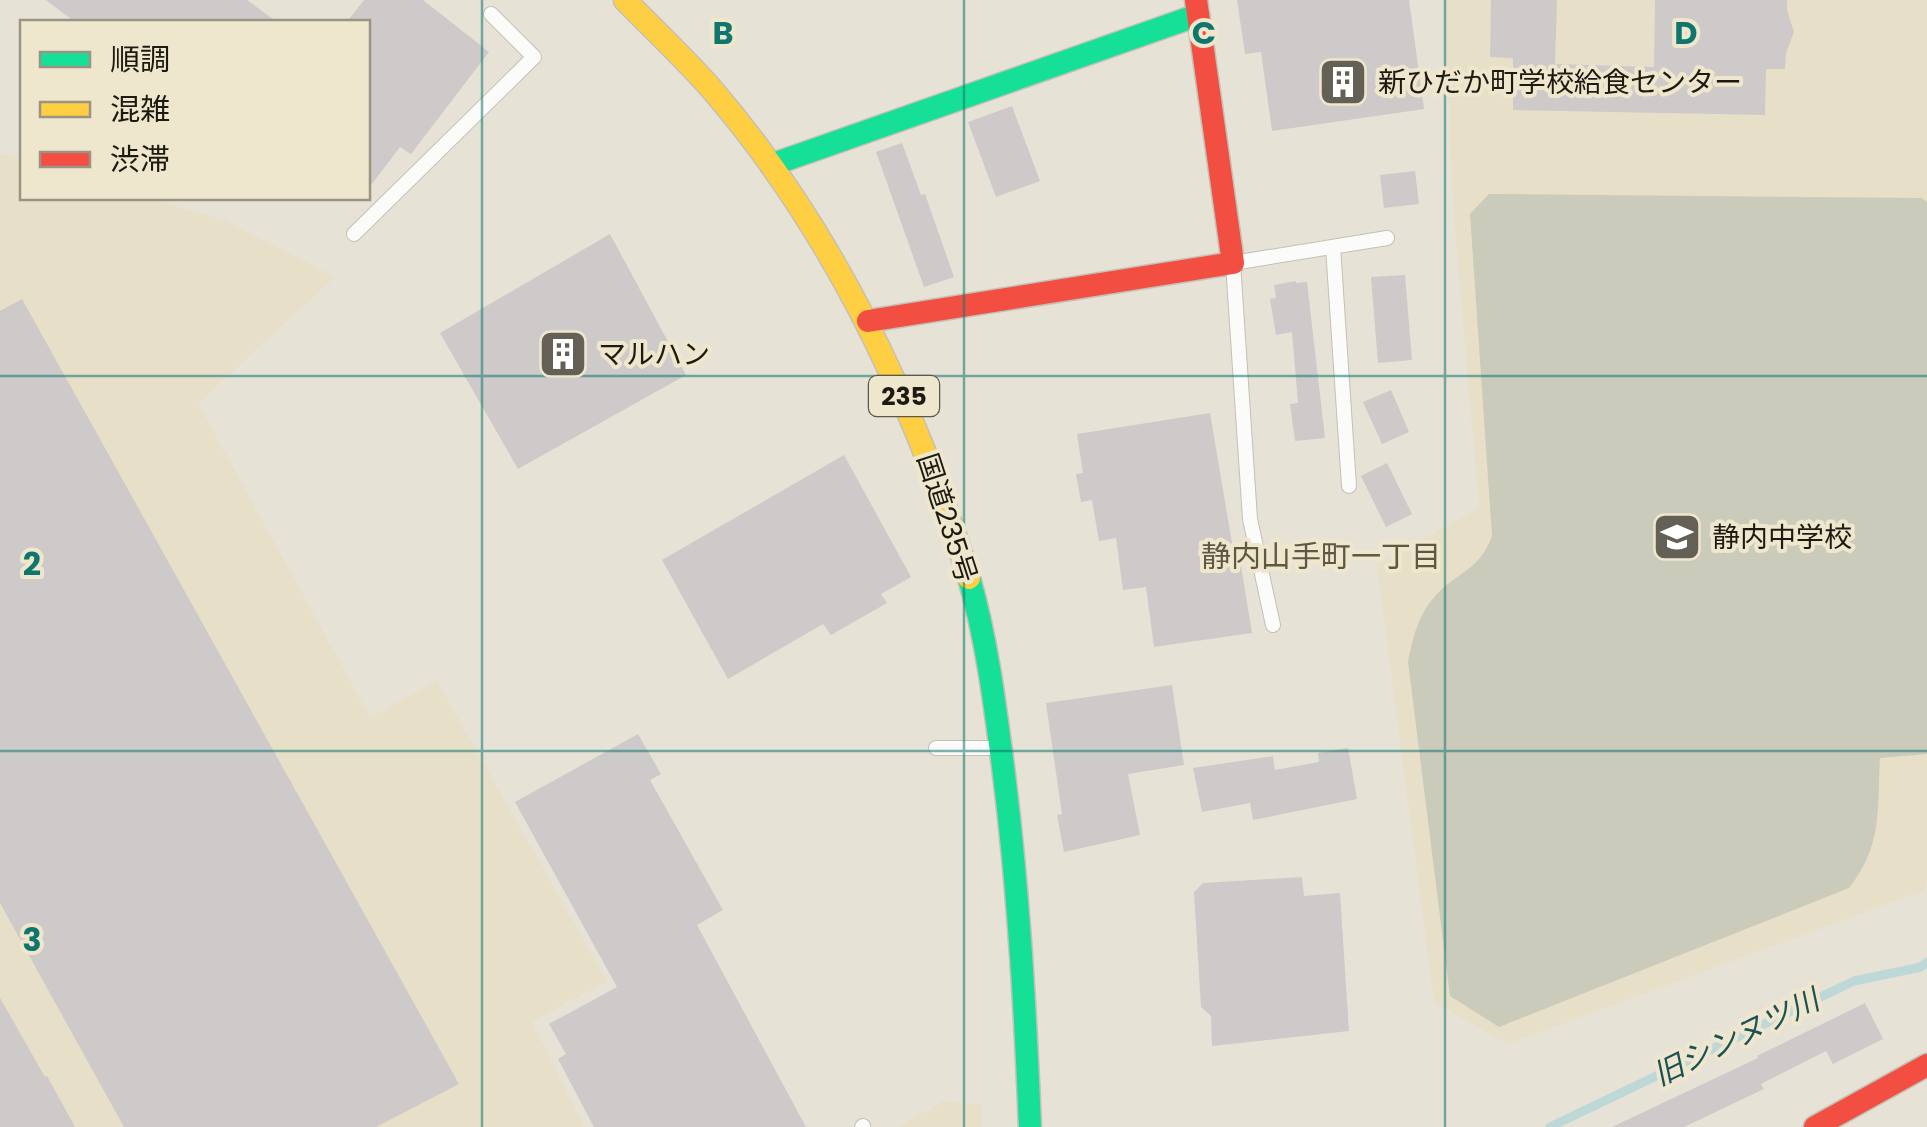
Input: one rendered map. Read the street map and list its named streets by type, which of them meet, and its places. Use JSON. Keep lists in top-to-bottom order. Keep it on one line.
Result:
{"streets":{"main road":["235","国道235号"]},"districts":["静内山手町一丁目"],"water":["旧シンヌツ川"],"places":{"building":["新ひだか町学校給食センター","マルハン"],"school or university":["静内中学校"]},"legend":["順調","混雑","渋滞"],"grid":{"columns":["B","C","D"],"rows":["2","3"]}}
